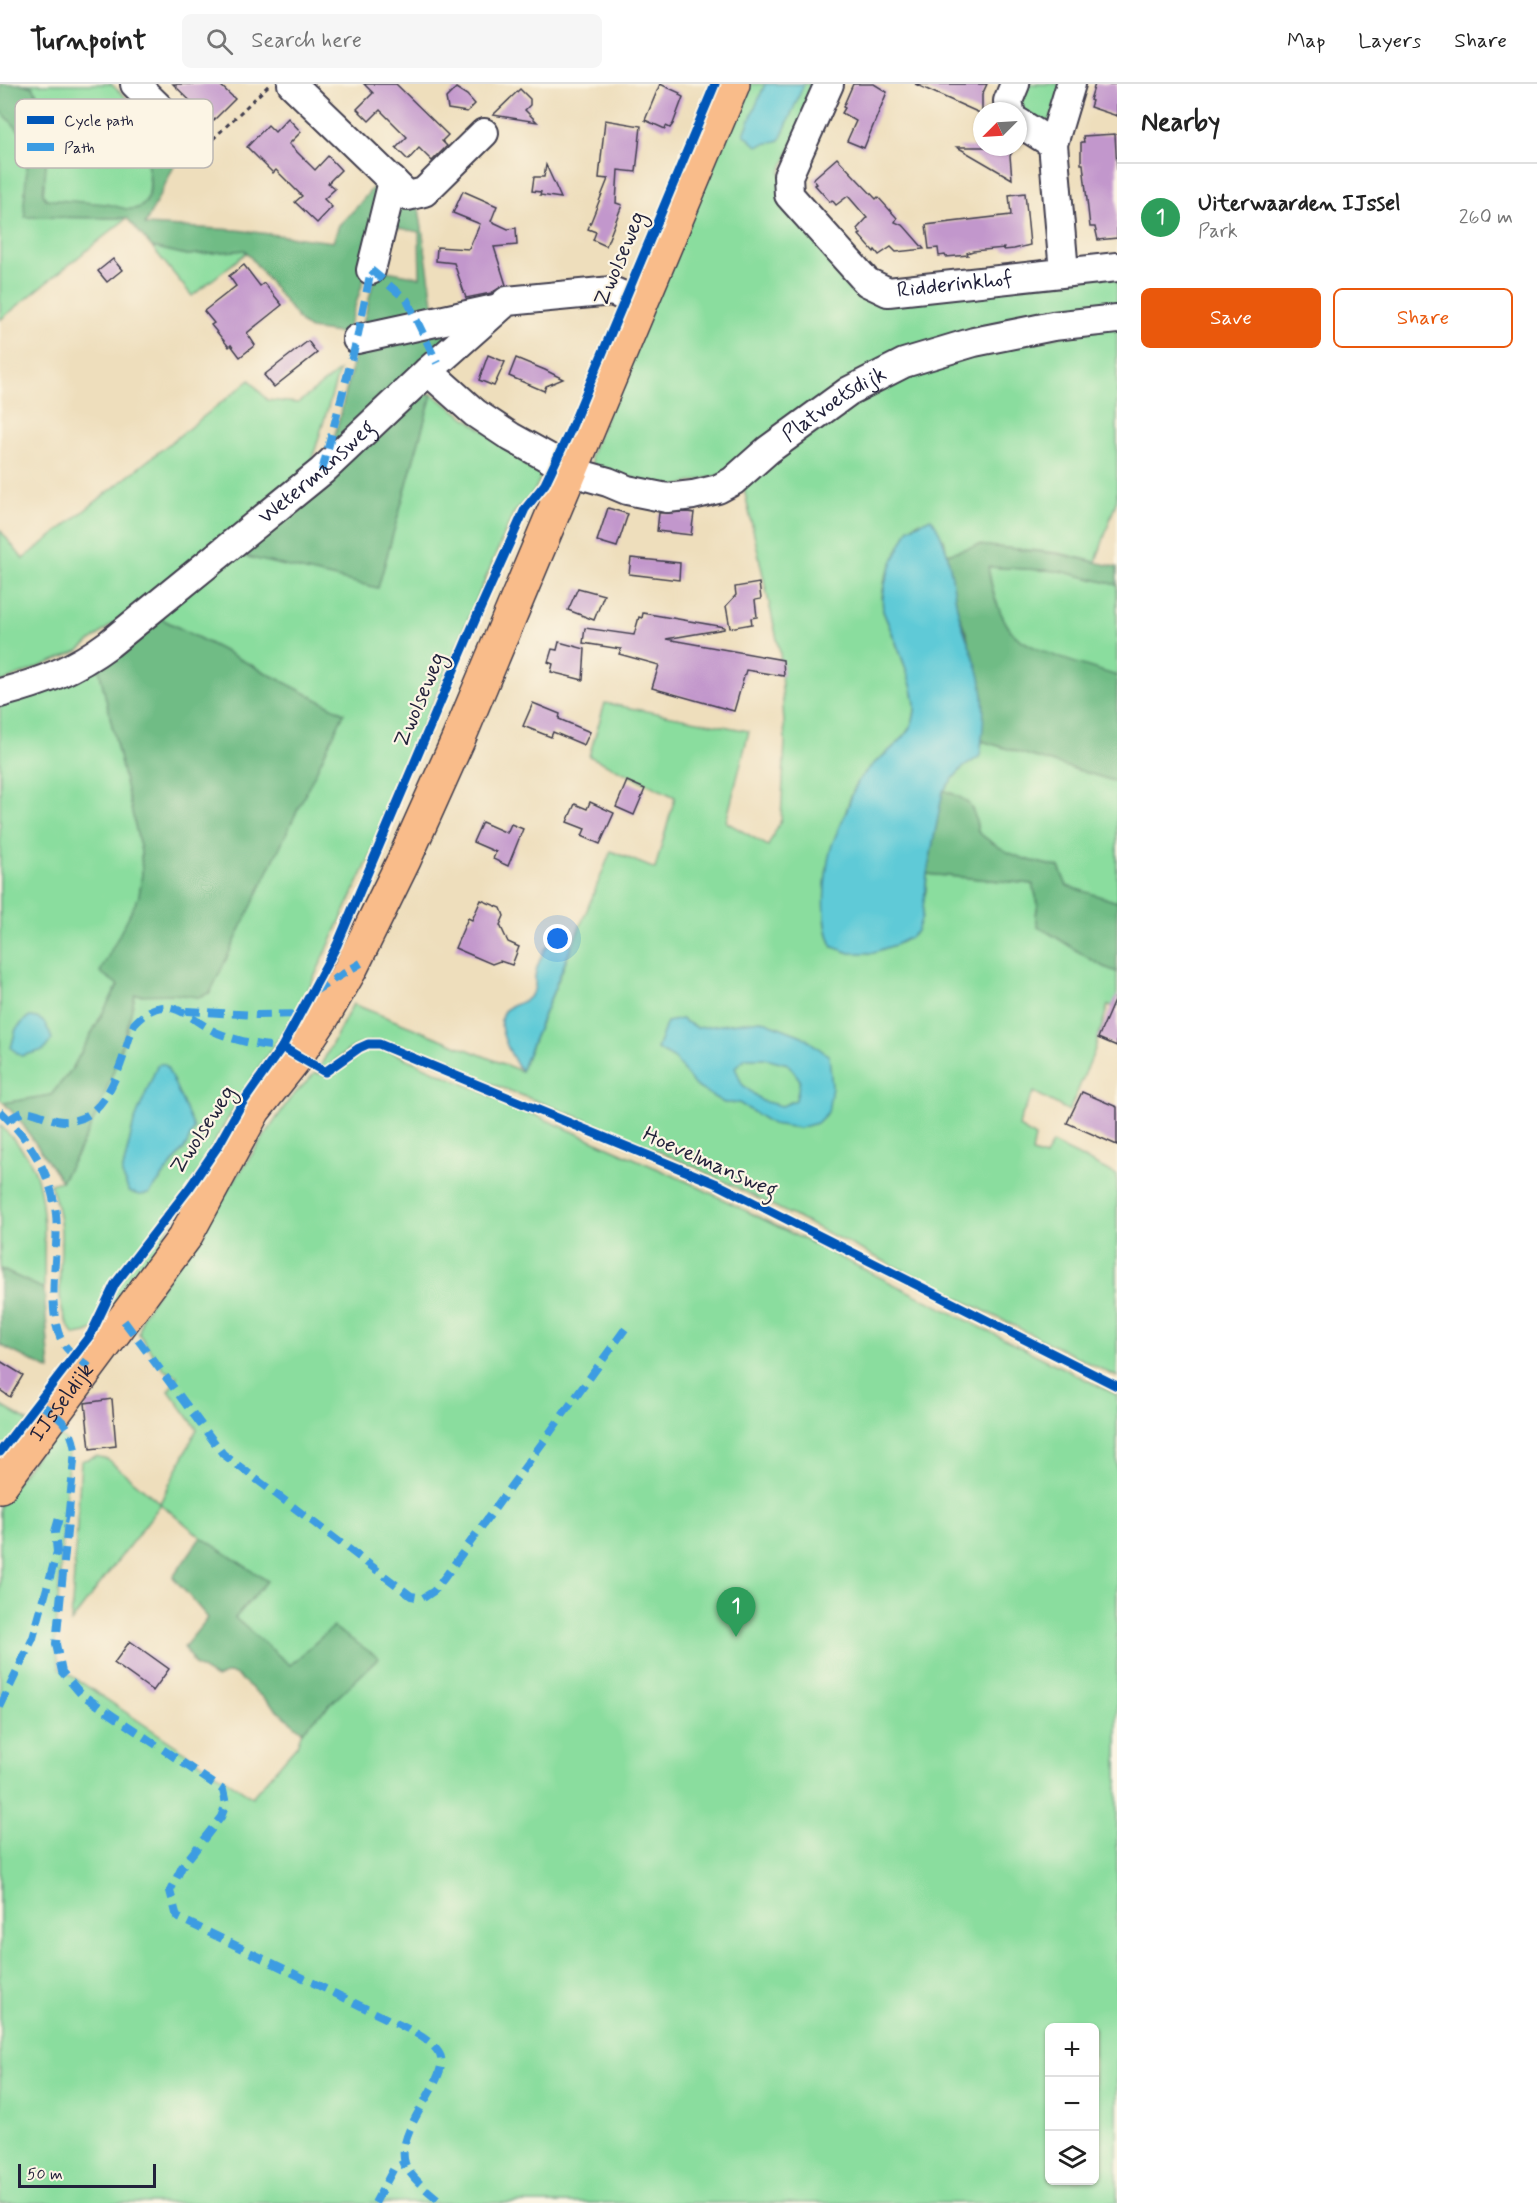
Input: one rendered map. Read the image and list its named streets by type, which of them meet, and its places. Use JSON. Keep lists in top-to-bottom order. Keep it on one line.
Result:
{"streets":{"main road":["Zwolseweg","IJsseldijk"],"street":["Ridderinkhof","Platvoetsdijk","Wetermansweg"],"cycle path":["Hoevelmansweg"]},"crossings":[["Zwolseweg","Platvoetsdijk"],["Zwolseweg","Wetermansweg"],["Zwolseweg","IJsseldijk"],["Platvoetsdijk","Wetermansweg"]],"legend":["Cycle path","Path"],"scale_bar":"50 m","north":"bottom left","page":{"header":"Turnpoint","search":"Search here","nav":["Map","Layers","Share"],"heading":"Nearby","list":[{"mark":"1","name":"Uiterwaarden IJssel","note":"Park","value":"260 m"}],"buttons":["Save","Share"],"pins":"1","map_buttons":["+","−"],"scale":"50 m"}}
